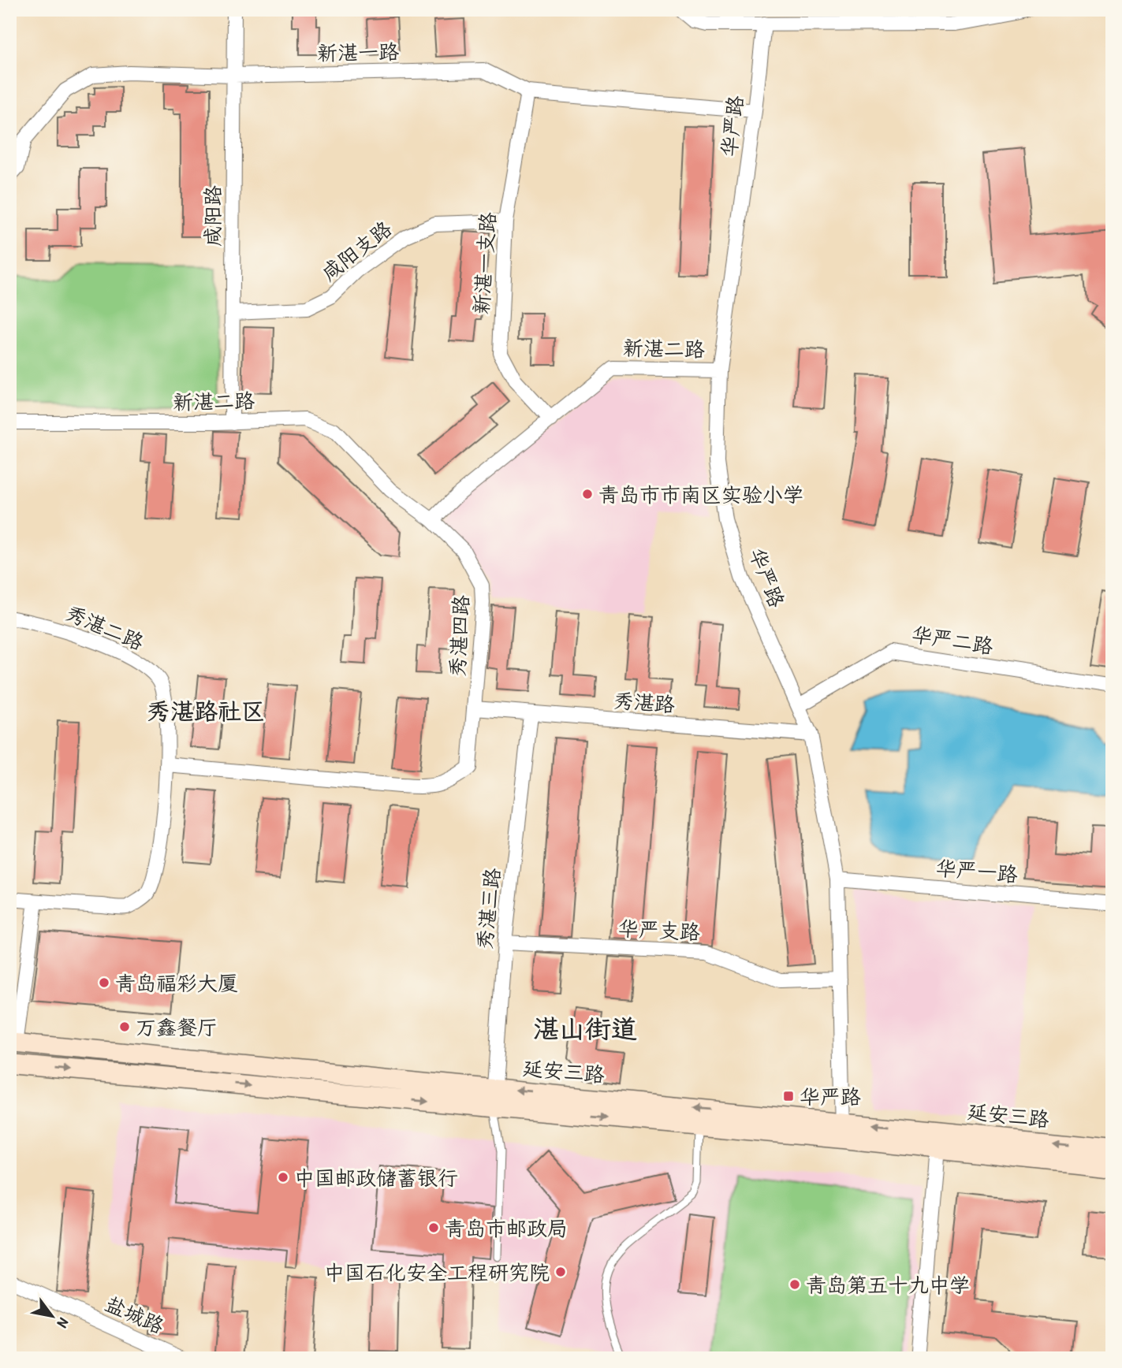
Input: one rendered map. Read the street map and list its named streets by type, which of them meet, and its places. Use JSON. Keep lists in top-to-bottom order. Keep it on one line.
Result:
{"streets":{"main road":["延安三路"],"street":["新湛一路","华严路","咸阳路","咸阳支路","新湛一支路","新湛二路","秀湛二路","秀湛四路","华严二路","秀湛路","华严一路","秀湛三路","华严支路","盐城路"]},"crossings":[["新湛一路","华严路"],["新湛一路","咸阳路"],["新湛一路","新湛一支路"],["华严路","新湛二路"],["华严路","华严二路"],["华严路","秀湛路"],["华严路","华严一路"],["华严路","华严支路"],["华严路","延安三路"],["咸阳路","咸阳支路"],["咸阳路","新湛二路"],["咸阳支路","新湛一支路"],["新湛一支路","新湛二路"],["新湛二路","秀湛四路"],["秀湛二路","秀湛四路"],["秀湛四路","秀湛路"],["秀湛路","秀湛三路"],["秀湛三路","华严支路"],["秀湛三路","延安三路"]],"districts":["秀湛路社区","湛山街道"],"places":{"other":["青岛市市南区实验小学","青岛福彩大厦","万鑫餐厅","中国邮政储蓄银行","青岛市邮政局","中国石化安全工程研究院","青岛第五十九中学"],"transit":["华严路"]},"north":"bottom right"}
